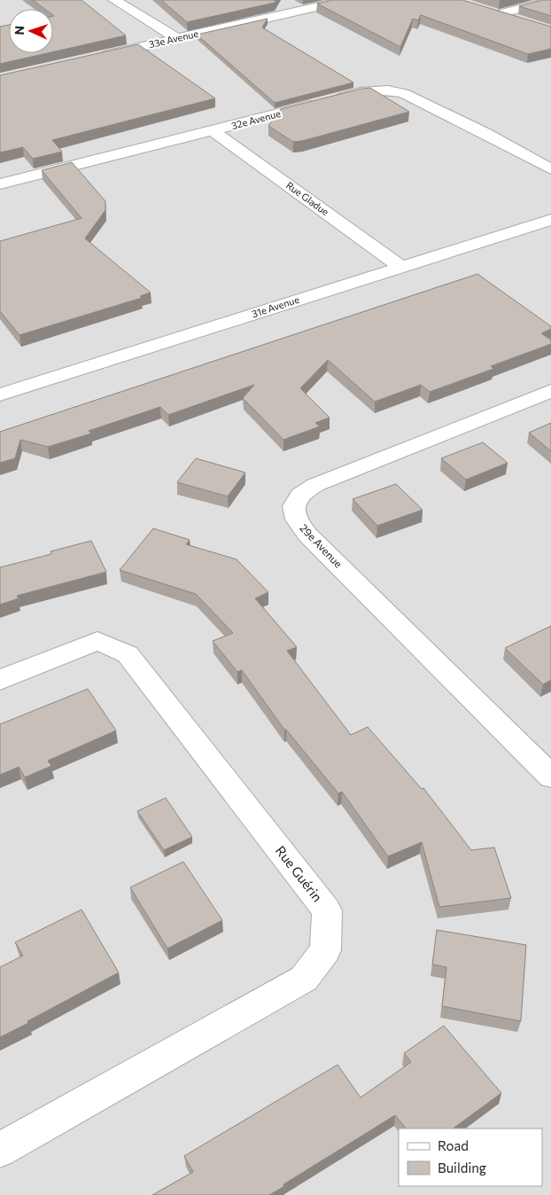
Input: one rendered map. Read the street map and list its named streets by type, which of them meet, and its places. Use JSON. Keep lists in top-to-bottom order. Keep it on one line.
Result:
{"streets":{"street":["33e Avenue","32e Avenue","Rue Gladue","31e Avenue","29e Avenue","Rue Guérin"]},"crossings":[["32e Avenue","Rue Gladue"],["Rue Gladue","31e Avenue"]],"legend":["Road","Building"],"north":"left"}
